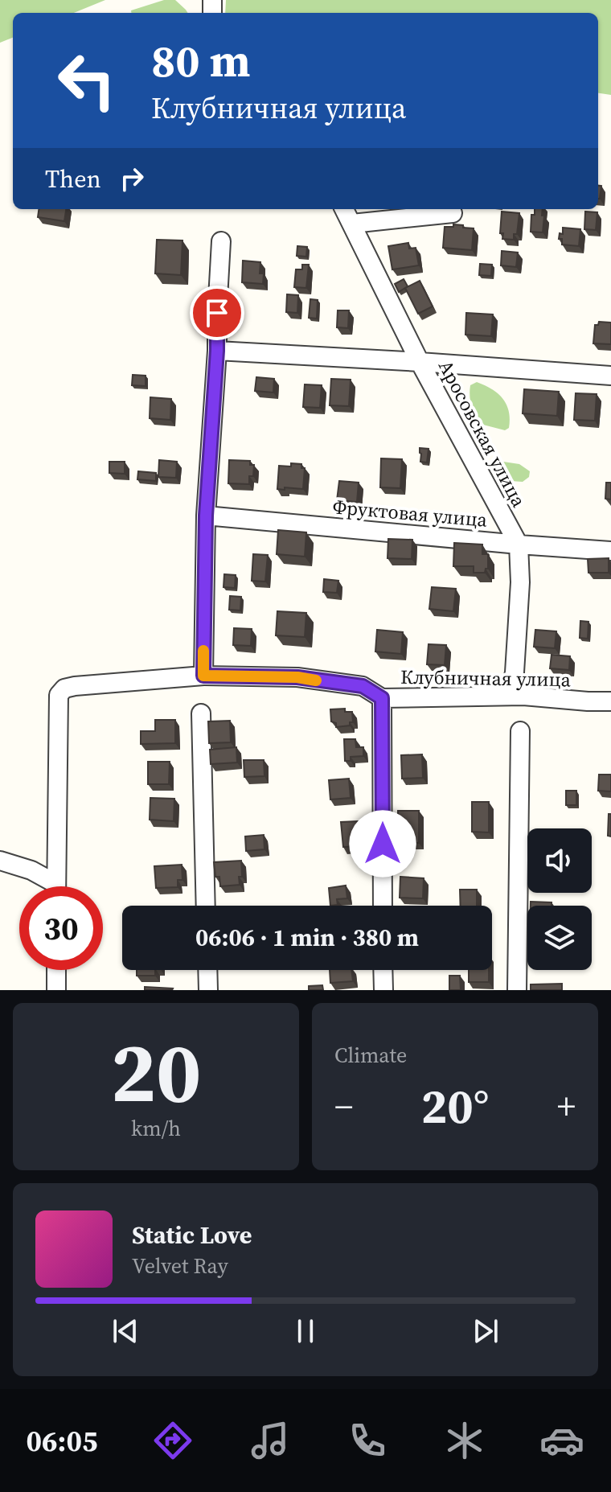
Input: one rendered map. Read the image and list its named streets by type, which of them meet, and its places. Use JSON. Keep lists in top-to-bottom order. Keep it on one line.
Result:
{"streets":{"street":["Аросовская улица","Фруктовая улица","Клубничная улица"]},"crossings":[["Аросовская улица","Фруктовая улица"],["Аросовская улица","Клубничная улица"]],"page":{"turn":["80 m","Клубничная улица"],"then":"Then","limit":"30","trip":"06:06 · 1 min · 380 m","tile":[["20","km/h"],"Climate"],"heat":["−","20°","+"],"song":["Static Love","Velvet Ray"],"tabs":"06:05"}}
